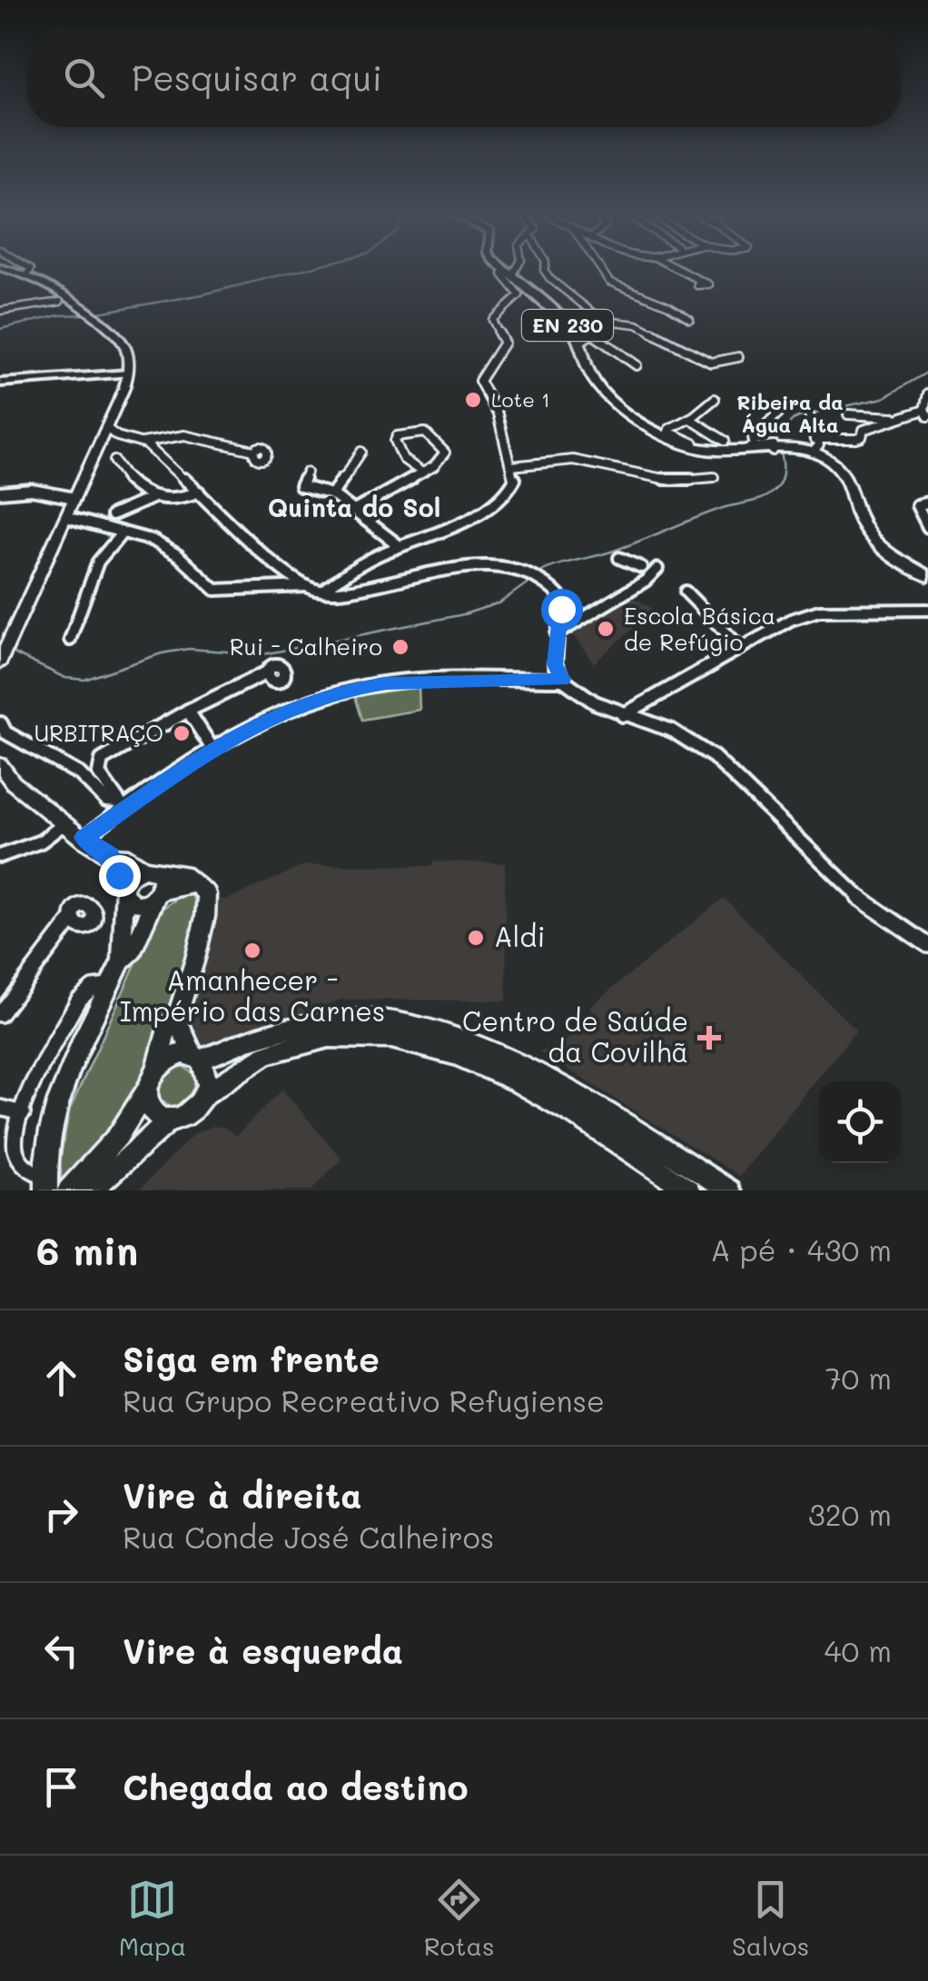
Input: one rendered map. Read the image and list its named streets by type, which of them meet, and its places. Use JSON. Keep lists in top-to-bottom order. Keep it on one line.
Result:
{"streets":{"main road":["EN 230"]},"districts":["Ribeira da Água Alta","Quinta do Sol"],"places":{"other":["Lote 1","Escola Básica de Refúgio","Rui - Calheiro","URBITRAÇO","Aldi","Amanhecer - Império das Carnes"],"health":["Centro de Saúde da Covilhã"]},"page":{"search":"Pesquisar aqui","heading":["6 min","A pé · 430 m"],"list":[["Siga em frente","Rua Grupo Recreativo Refugiense","70 m"],["Vire à direita","Rua Conde José Calheiros","320 m"],["Vire à esquerda","40 m"],"Chegada ao destino"],"nav":["Mapa","Rotas","Salvos"]}}
